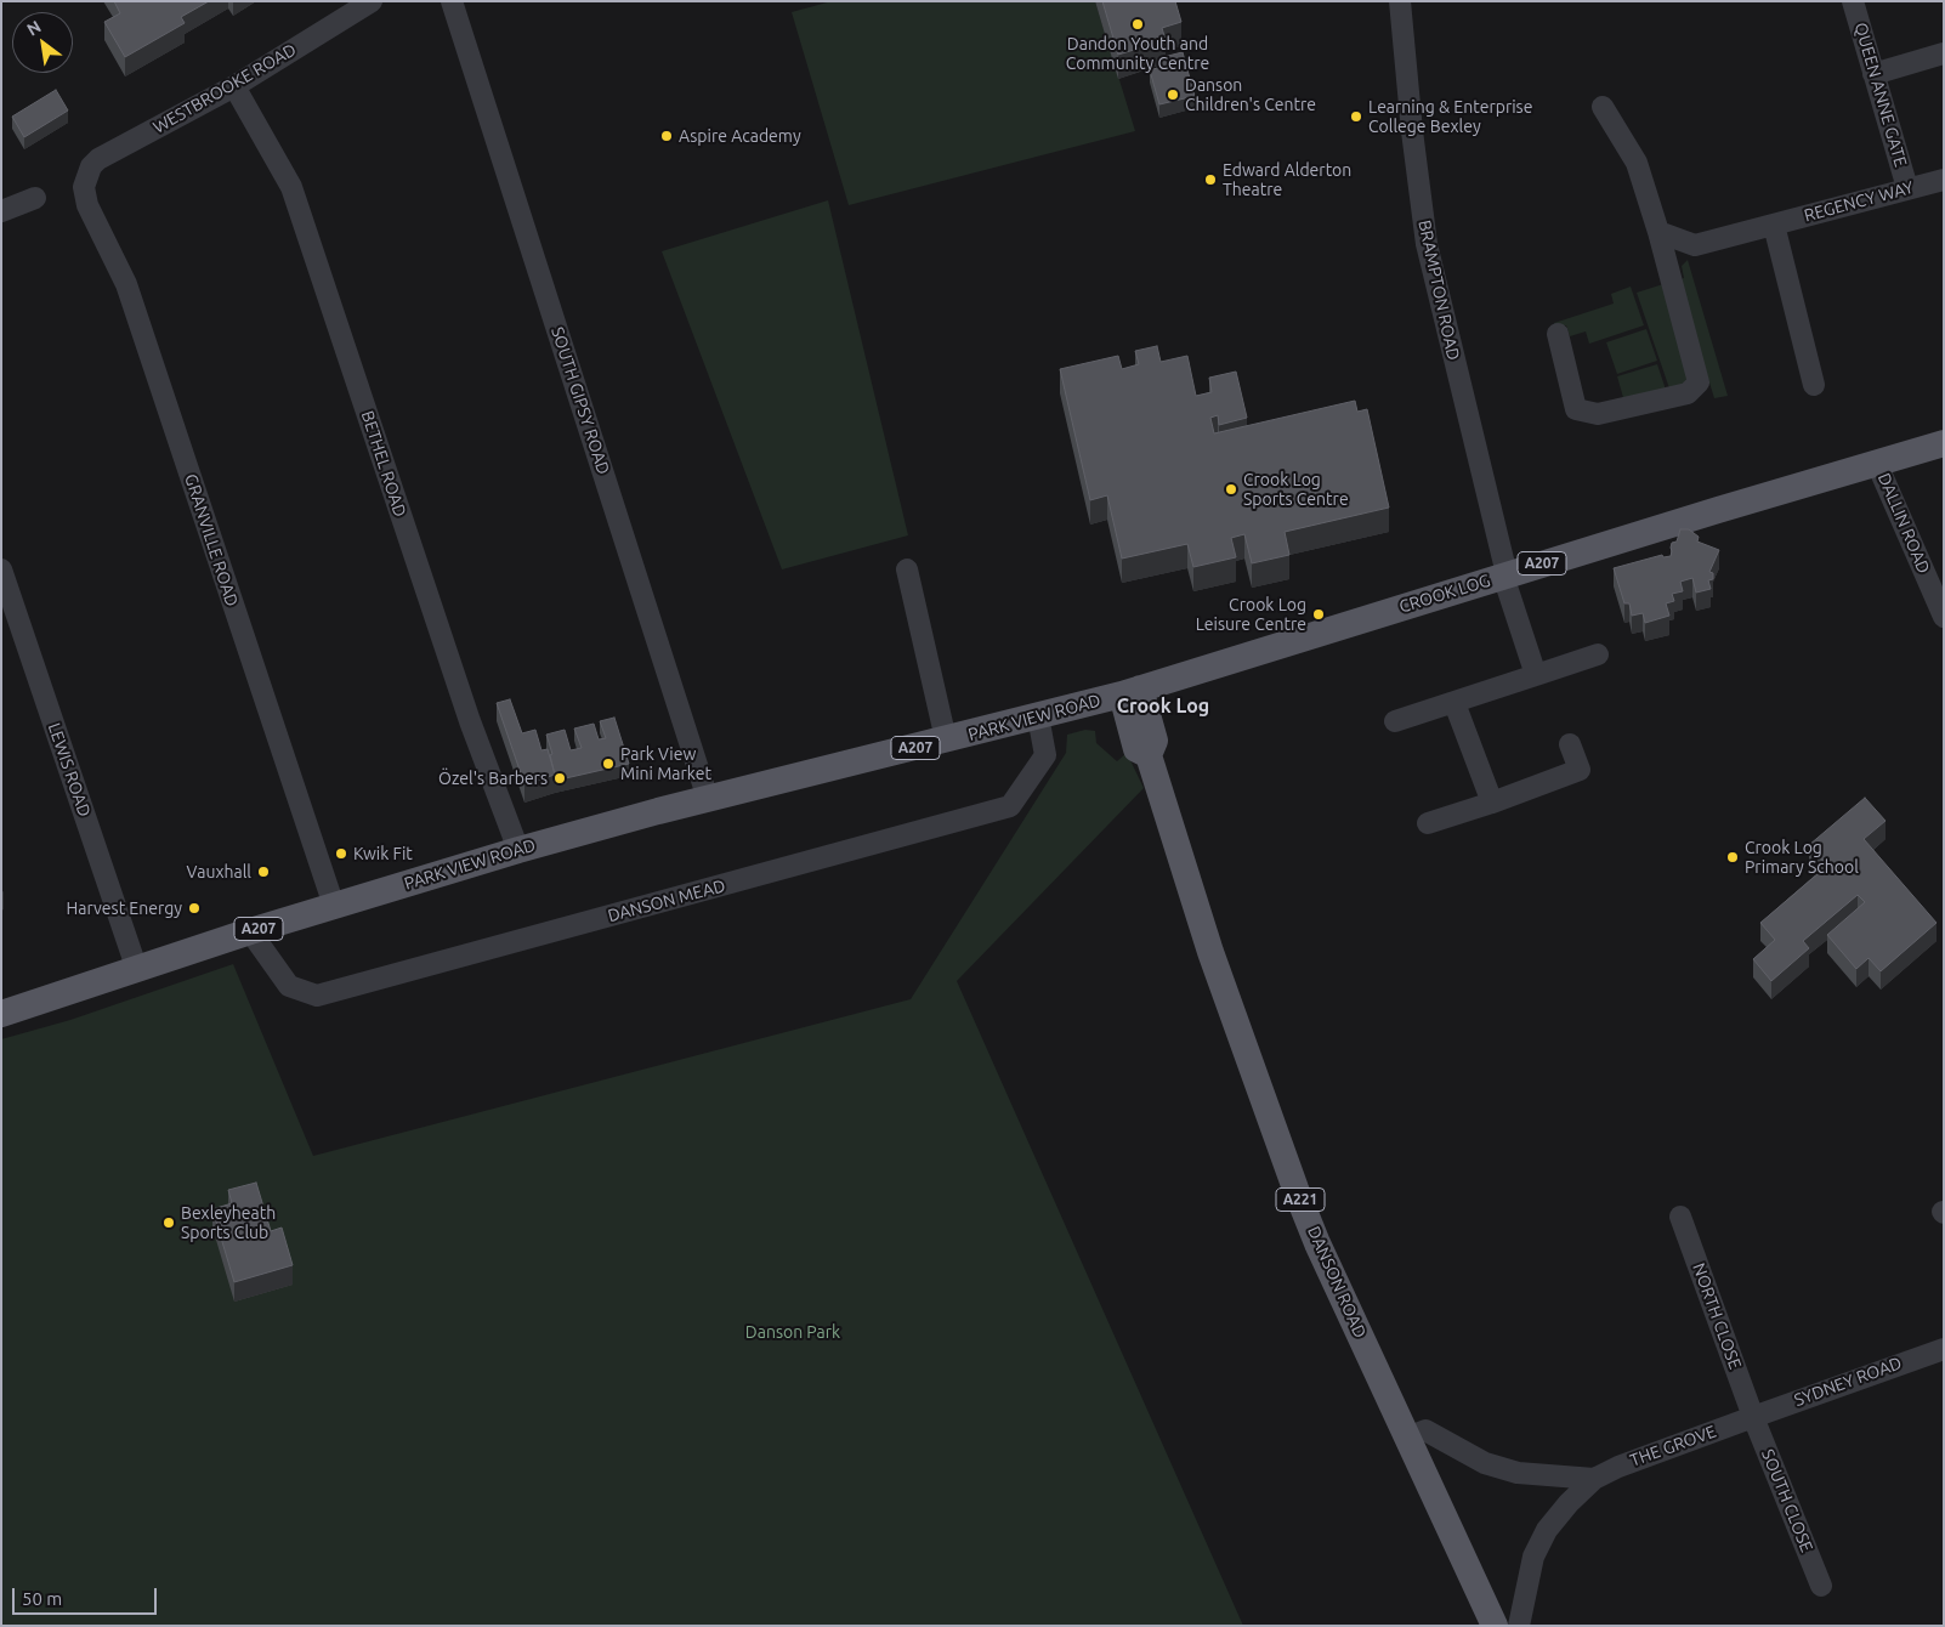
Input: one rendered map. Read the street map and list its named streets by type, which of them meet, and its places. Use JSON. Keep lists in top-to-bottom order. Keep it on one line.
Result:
{"streets":{"main road":["A207","CROOK LOG","PARK VIEW ROAD","A221","DANSON ROAD"],"street":["WESTBROOKE ROAD","QUEEN ANNE GATE","REGENCY WAY","BRAMPTON ROAD","SOUTH GIPSY ROAD","BETHEL ROAD","DALLIN ROAD","GRANVILLE ROAD","LEWIS ROAD","DANSON MEAD","NORTH CLOSE","SYDNEY ROAD","THE GROVE","SOUTH CLOSE"]},"crossings":[["WESTBROOKE ROAD","BETHEL ROAD"],["WESTBROOKE ROAD","GRANVILLE ROAD"],["QUEEN ANNE GATE","REGENCY WAY"],["BRAMPTON ROAD","CROOK LOG"],["SOUTH GIPSY ROAD","PARK VIEW ROAD"],["BETHEL ROAD","PARK VIEW ROAD"],["DALLIN ROAD","CROOK LOG"],["GRANVILLE ROAD","PARK VIEW ROAD"],["CROOK LOG","PARK VIEW ROAD"],["CROOK LOG","DANSON ROAD"],["PARK VIEW ROAD","LEWIS ROAD"],["PARK VIEW ROAD","DANSON MEAD"],["PARK VIEW ROAD","DANSON ROAD"],["NORTH CLOSE","SYDNEY ROAD"],["NORTH CLOSE","THE GROVE"],["NORTH CLOSE","SOUTH CLOSE"],["SYDNEY ROAD","THE GROVE"],["SYDNEY ROAD","SOUTH CLOSE"],["THE GROVE","SOUTH CLOSE"]],"districts":["Crook Log"],"parks":["Danson Park"],"places":["Dandon Youth and Community Centre","Danson Children's Centre","Learning & Enterprise College Bexley","Aspire Academy","Edward Alderton Theatre","Crook Log Sports Centre","Crook Log Leisure Centre","Park View Mini Market","Özel's Barbers","Kwik Fit","Crook Log Primary School","Vauxhall","Harvest Energy","Bexleyheath Sports Club"],"scale_bar":"50 m","north":"top left"}
